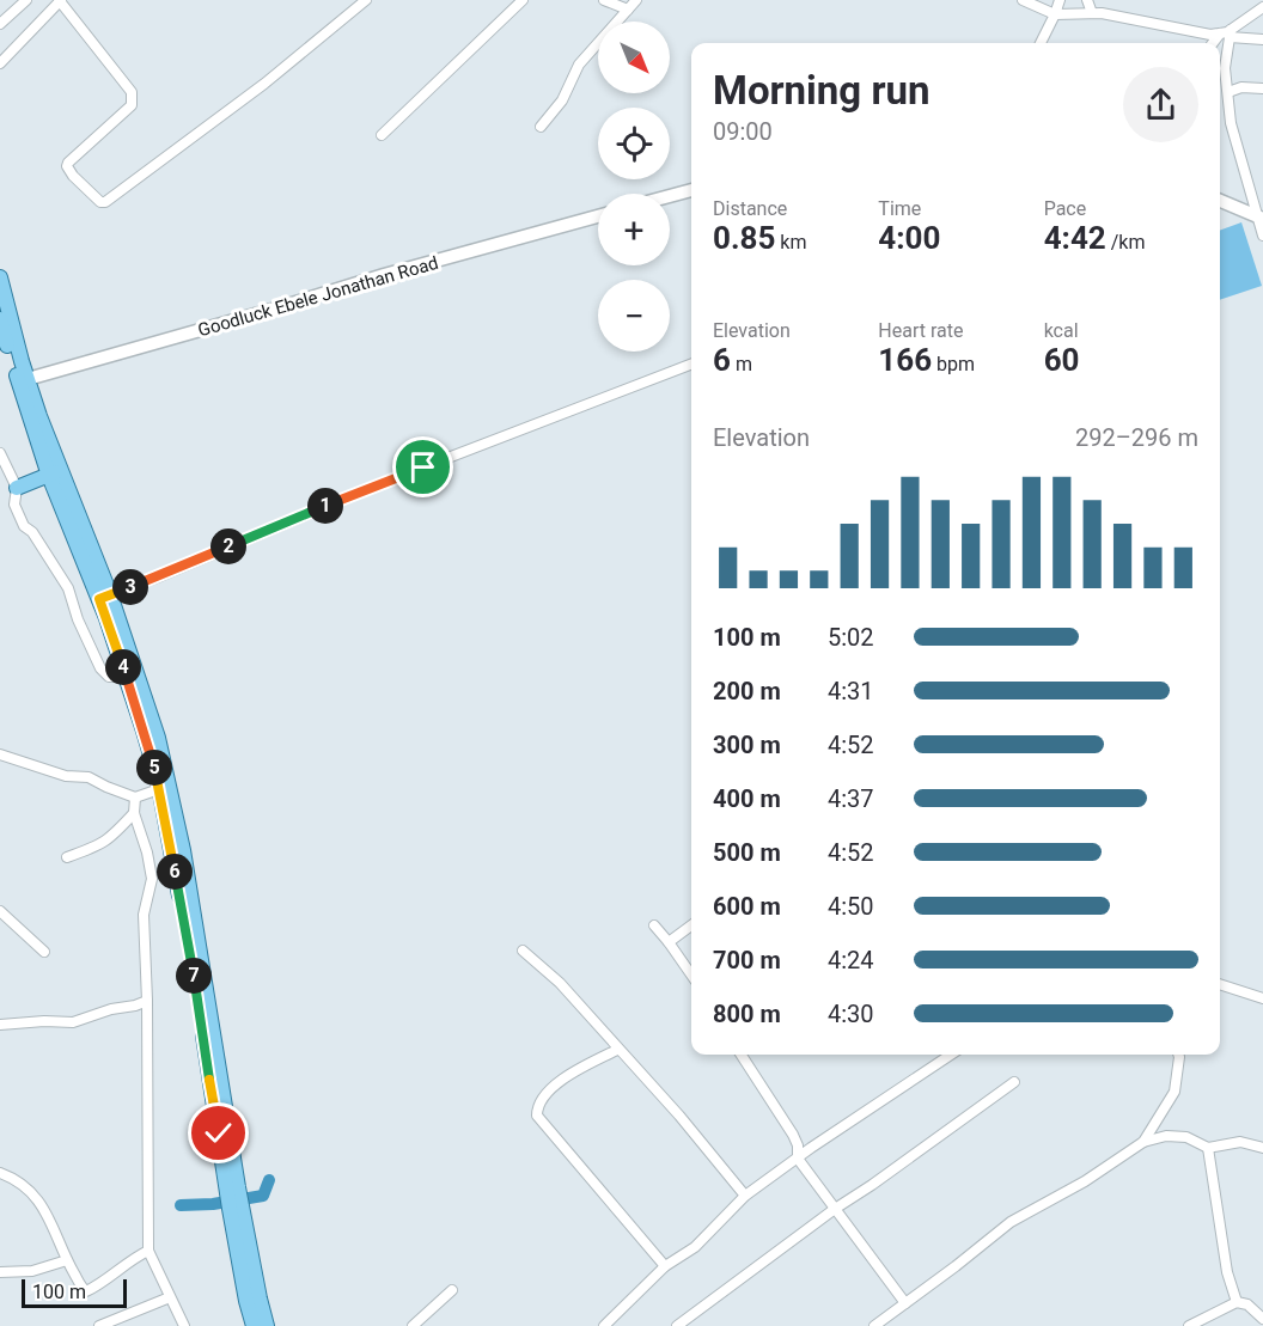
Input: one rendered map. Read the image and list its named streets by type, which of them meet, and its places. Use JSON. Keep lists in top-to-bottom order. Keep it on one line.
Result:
{"streets":{"main road":["Goodluck Ebele Jonathan Road"]},"scale_bar":"100 m","north":"bottom right","page":{"map_buttons":["+","−"],"heading":["Morning run","09:00"],"stats":[["Distance","0.85 km"],["Time","4:00"],["Pace","4:42 /km"],["Elevation","6 m"],["Heart rate","166 bpm"],["kcal","60"]],"chart":["Elevation","292–296 m"],"pins":["1","2","3","4","5","6","7"],"list":[{"name":"100 m","note":"5:02"},{"name":"200 m","note":"4:31"},{"name":"300 m","note":"4:52"},{"name":"400 m","note":"4:37"},{"name":"500 m","note":"4:52"},{"name":"600 m","note":"4:50"},{"name":"700 m","note":"4:24"},{"name":"800 m","note":"4:30"}],"scale":"100 m"}}
